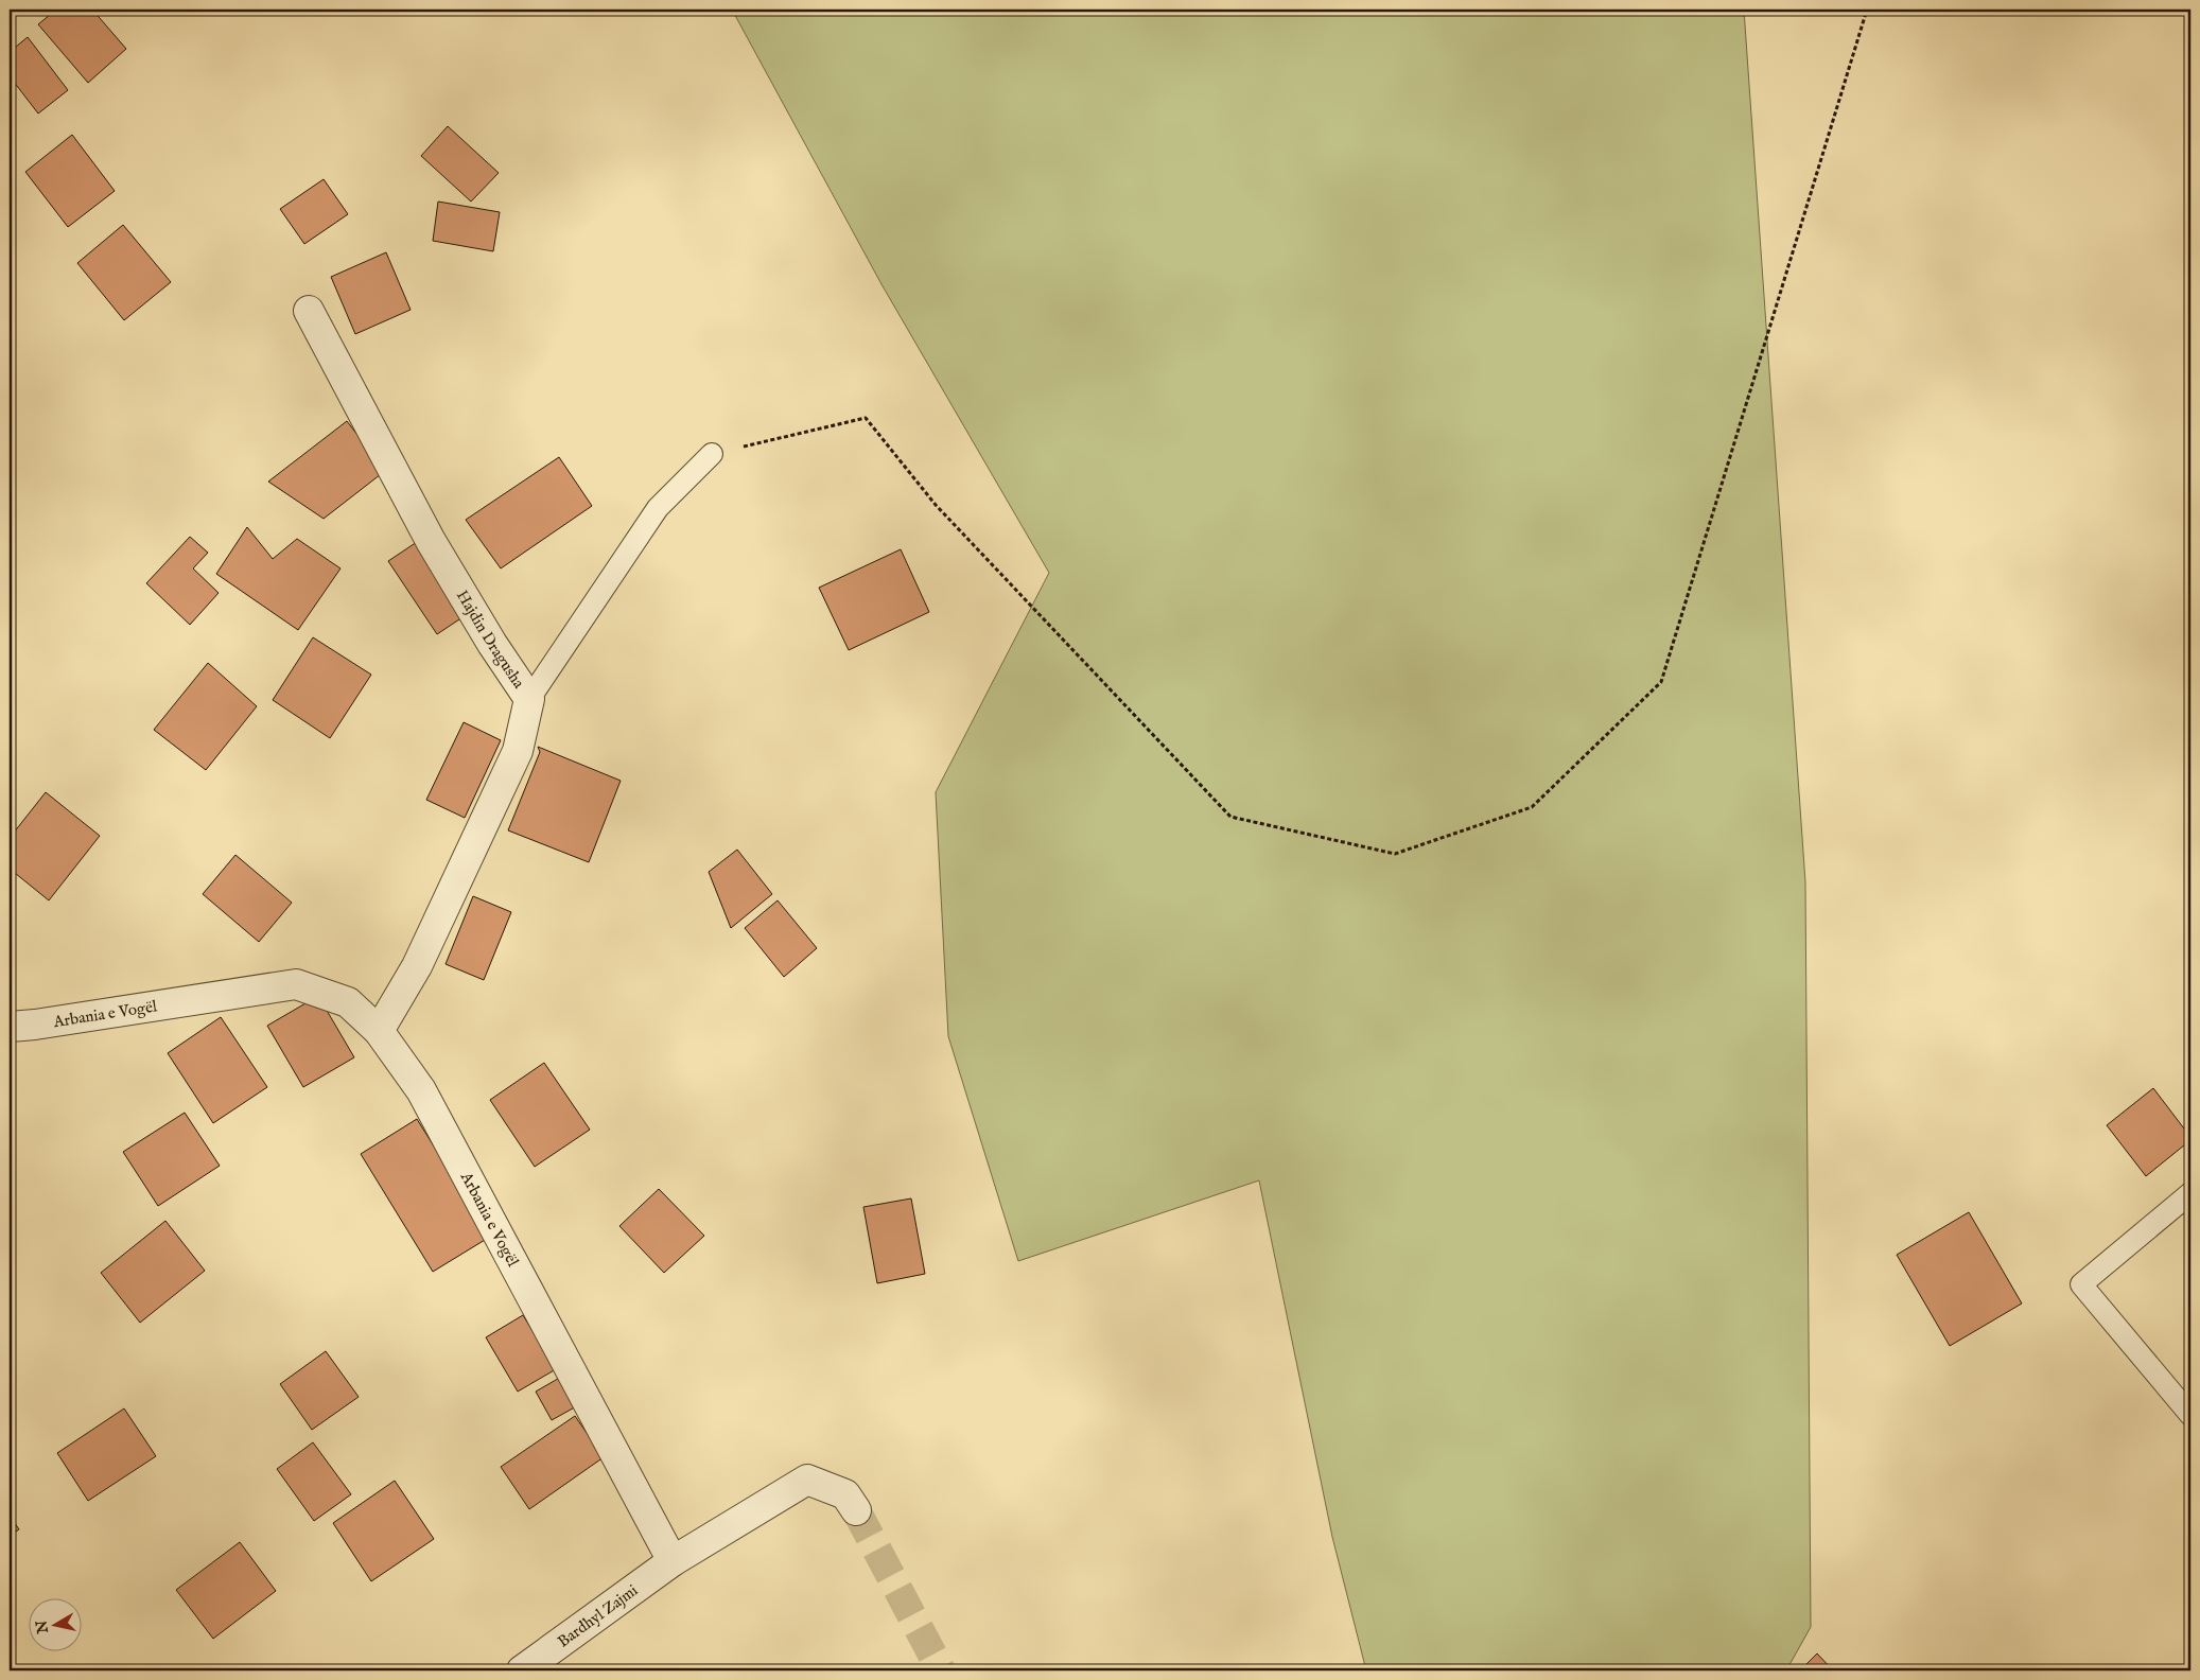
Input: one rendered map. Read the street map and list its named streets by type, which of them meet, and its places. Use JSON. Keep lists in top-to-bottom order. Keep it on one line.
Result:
{"streets":{"street":["Hajdin Dragusha","Arbania e Vogël","Bardhyl Zajmi"]},"crossings":[["Hajdin Dragusha","Arbania e Vogël"],["Arbania e Vogël","Bardhyl Zajmi"]],"north":"left"}
